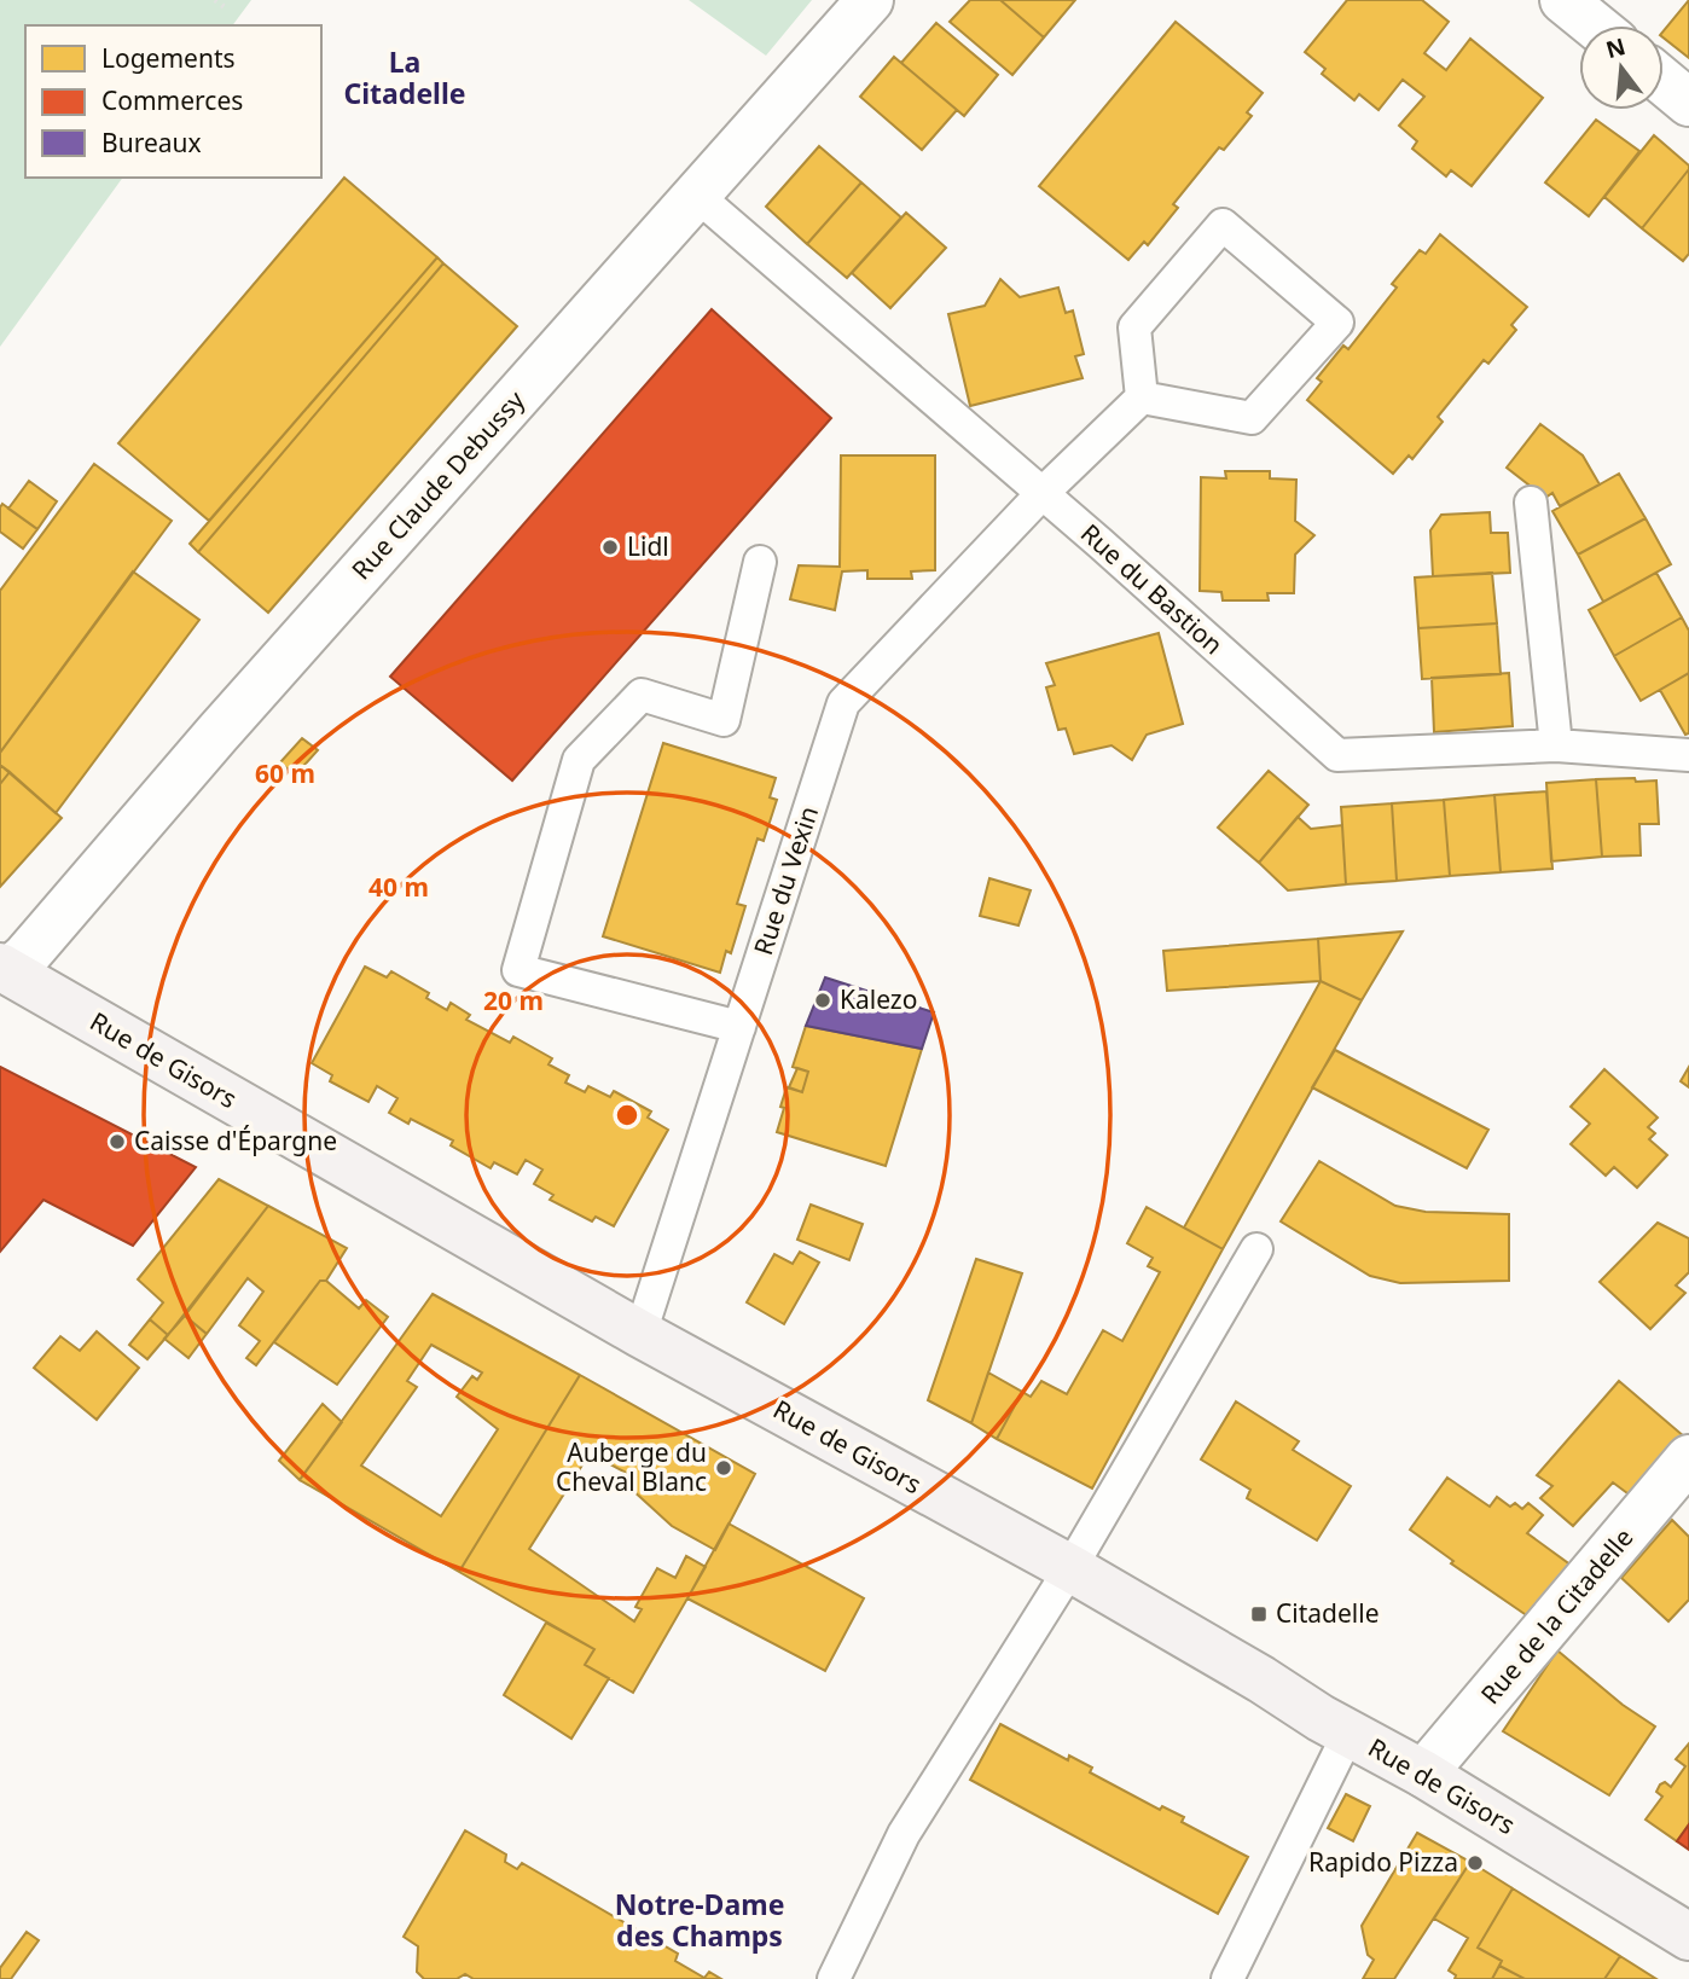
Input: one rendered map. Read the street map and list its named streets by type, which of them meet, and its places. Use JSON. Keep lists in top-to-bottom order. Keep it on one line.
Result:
{"streets":{"main road":["Rue de Gisors"],"street":["Rue Claude Debussy","Rue de la Citadelle"],"lane":["Rue du Bastion","Rue du Vexin"]},"crossings":[["Rue Claude Debussy","Rue du Bastion"],["Rue Claude Debussy","Rue de Gisors"],["Rue du Bastion","Rue du Vexin"],["Rue du Vexin","Rue de Gisors"],["Rue de Gisors","Rue de la Citadelle"]],"districts":["La Citadelle","Notre-Dame des Champs"],"places":{"other":["Lidl","Kalezo","Caisse d'Épargne","Auberge du Cheval Blanc","Rapido Pizza"],"transit":["Citadelle"]},"legend":["Logements","Commerces","Bureaux"],"north":"top","rings":["60 m","40 m","20 m"]}
